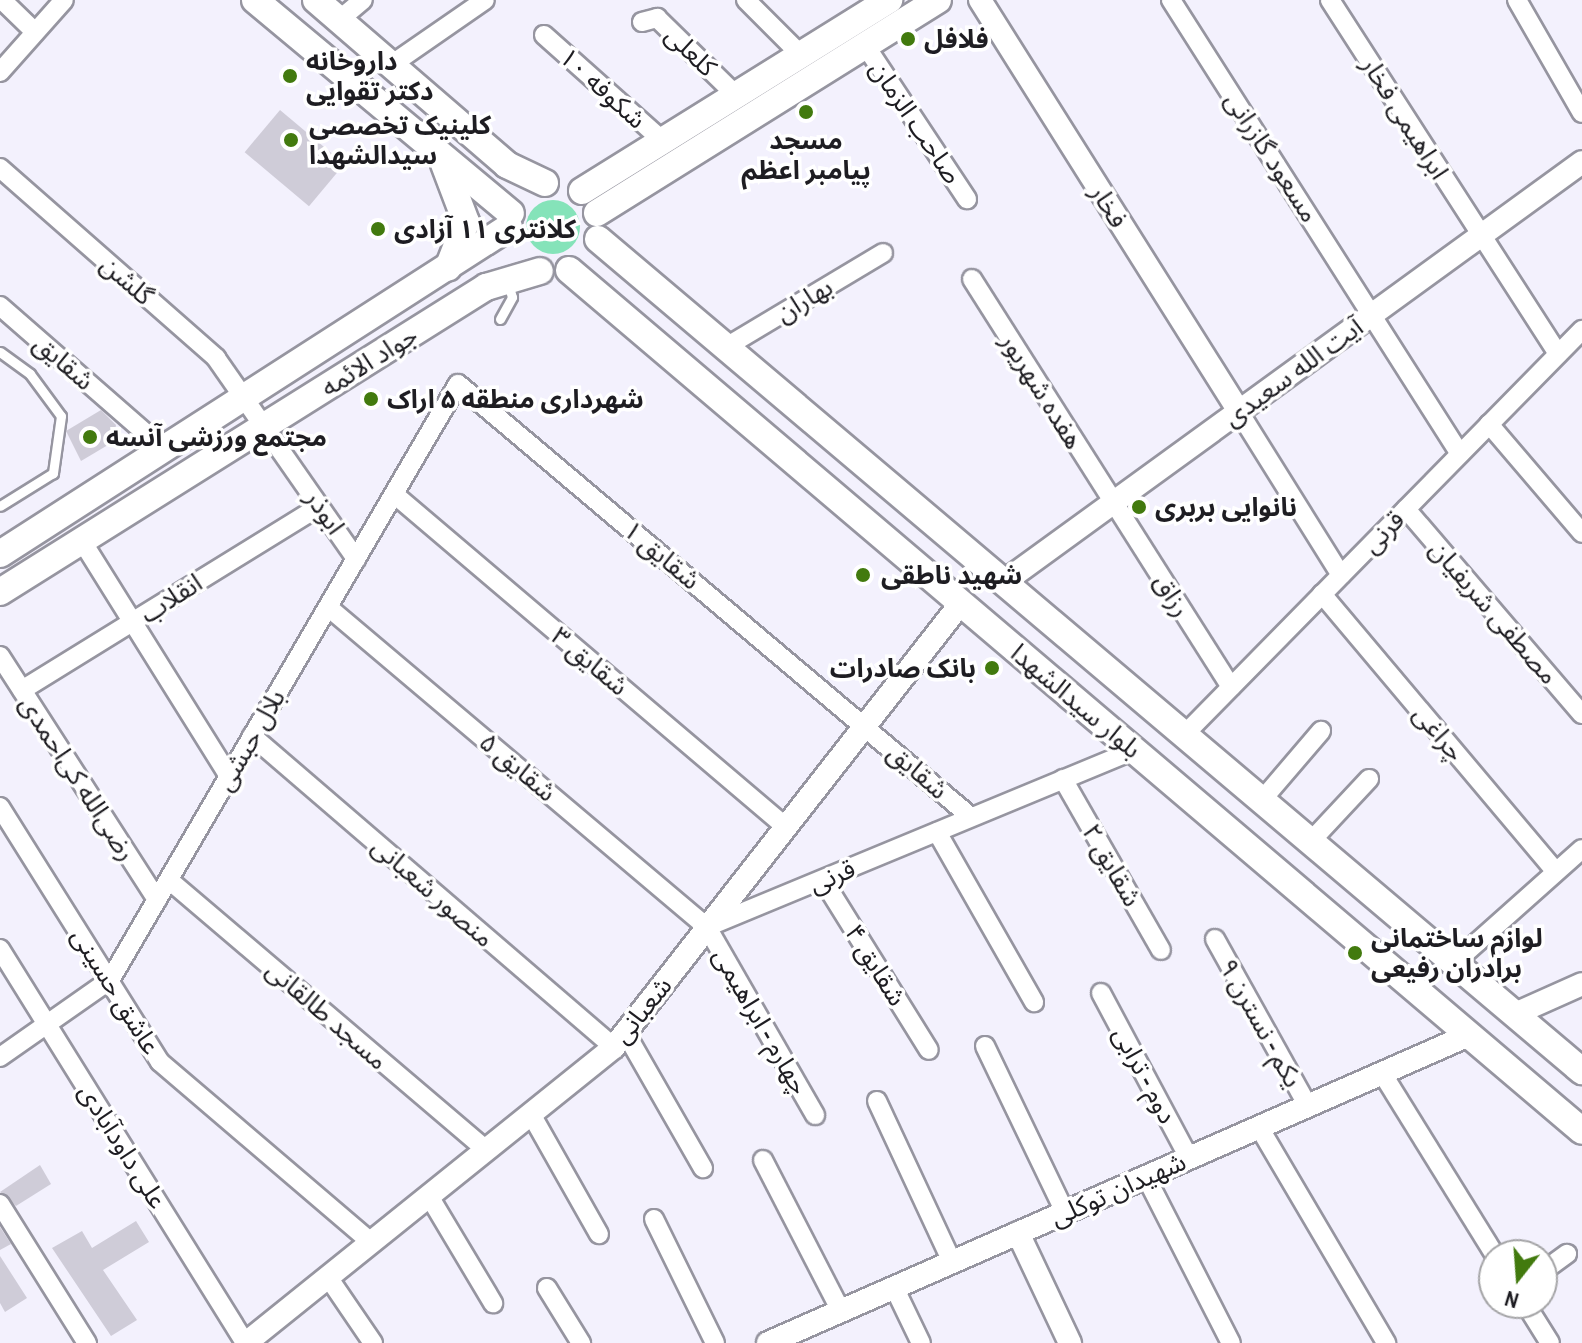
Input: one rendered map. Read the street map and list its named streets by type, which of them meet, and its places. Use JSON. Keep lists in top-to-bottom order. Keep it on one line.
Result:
{"streets":{"main road":["جواد الائمه","بلوار سیدالشهدا"],"street":["کلعلی","شکوفه ۱۰","ابراهیمی فخار","صاحب الزمان","مسعود گازرانی","فخار","گلشن","بهاران","شقایق","آیت الله سعیدی","هفده شهریور","ابوذر","قرنی","شقایق ۱","رزاق","انقلاب","مصطفی شریفیان","شقایق ۳","چراغی","بلال حبشی","شقایق ۵","رضی‌الله کی‌احمدی","شقایق ۲","منصور شعبانی","شقایق ۴","عاشق حسینی","شعبانی","مسجد طالقانی","چهارم - ابراهیمی","یکم - نسترن ۹","دوم - ترابی","علی داودآبادی","شهیدان توکلی"]},"crossings":[["ابراهیمی فخار","آیت الله سعیدی"],["مسعود گازرانی","آیت الله سعیدی"],["مسعود گازرانی","قرنی"],["فخار","آیت الله سعیدی"],["گلشن","جواد الائمه"],["گلشن","ابوذر"],["بهاران","بلوار سیدالشهدا"],["جواد الائمه","شقایق"],["جواد الائمه","ابوذر"],["جواد الائمه","بلوار سیدالشهدا"],["شقایق","قرنی"],["شقایق","شقایق ۱"],["شقایق","شعبانی"],["آیت الله سعیدی","هفده شهریور"],["آیت الله سعیدی","رزاق"],["آیت الله سعیدی","بلوار سیدالشهدا"],["هفده شهریور","رزاق"],["ابوذر","انقلاب"],["ابوذر","بلال حبشی"],["قرنی","رزاق"],["قرنی","مصطفی شریفیان"],["قرنی","بلوار سیدالشهدا"],["قرنی","چراغی"],["قرنی","شقایق ۵"],["قرنی","شقایق ۲"],["قرنی","شقایق ۴"],["قرنی","شعبانی"],["قرنی","چهارم - ابراهیمی"],["شقایق ۱","بلال حبشی"],["شقایق ۱","شعبانی"],["انقلاب","رضی‌الله کی‌احمدی"],["شقایق ۳","بلال حبشی"],["شقایق ۳","شعبانی"],["بلوار سیدالشهدا","شعبانی"],["بلوار سیدالشهدا","شهیدان توکلی"],["بلال حبشی","شقایق ۵"],["بلال حبشی","رضی‌الله کی‌احمدی"],["بلال حبشی","منصور شعبانی"],["بلال حبشی","عاشق حسینی"],["بلال حبشی","مسجد طالقانی"],["بلال حبشی","علی داودآبادی"],["شقایق ۵","شعبانی"],["شقایق ۵","چهارم - ابراهیمی"],["منصور شعبانی","شعبانی"],["عاشق حسینی","شعبانی"],["شعبانی","مسجد طالقانی"],["شعبانی","چهارم - ابراهیمی"],["شعبانی","علی داودآبادی"],["یکم - نسترن ۹","شهیدان توکلی"],["دوم - ترابی","شهیدان توکلی"]],"places":["فلافل","داروخانه دکتر تقوایی","مسجد پیامبر اعظم","کلینیک تخصصی سیدالشهدا","کلانتری ۱۱ آزادی","شهرداری منطقه ۵ اراک","مجتمع ورزشی آنسه","نانوایی بربری","شهید ناطقی","بانک صادرات","لوازم ساختمانی برادران رفیعی"],"north":"bottom"}
